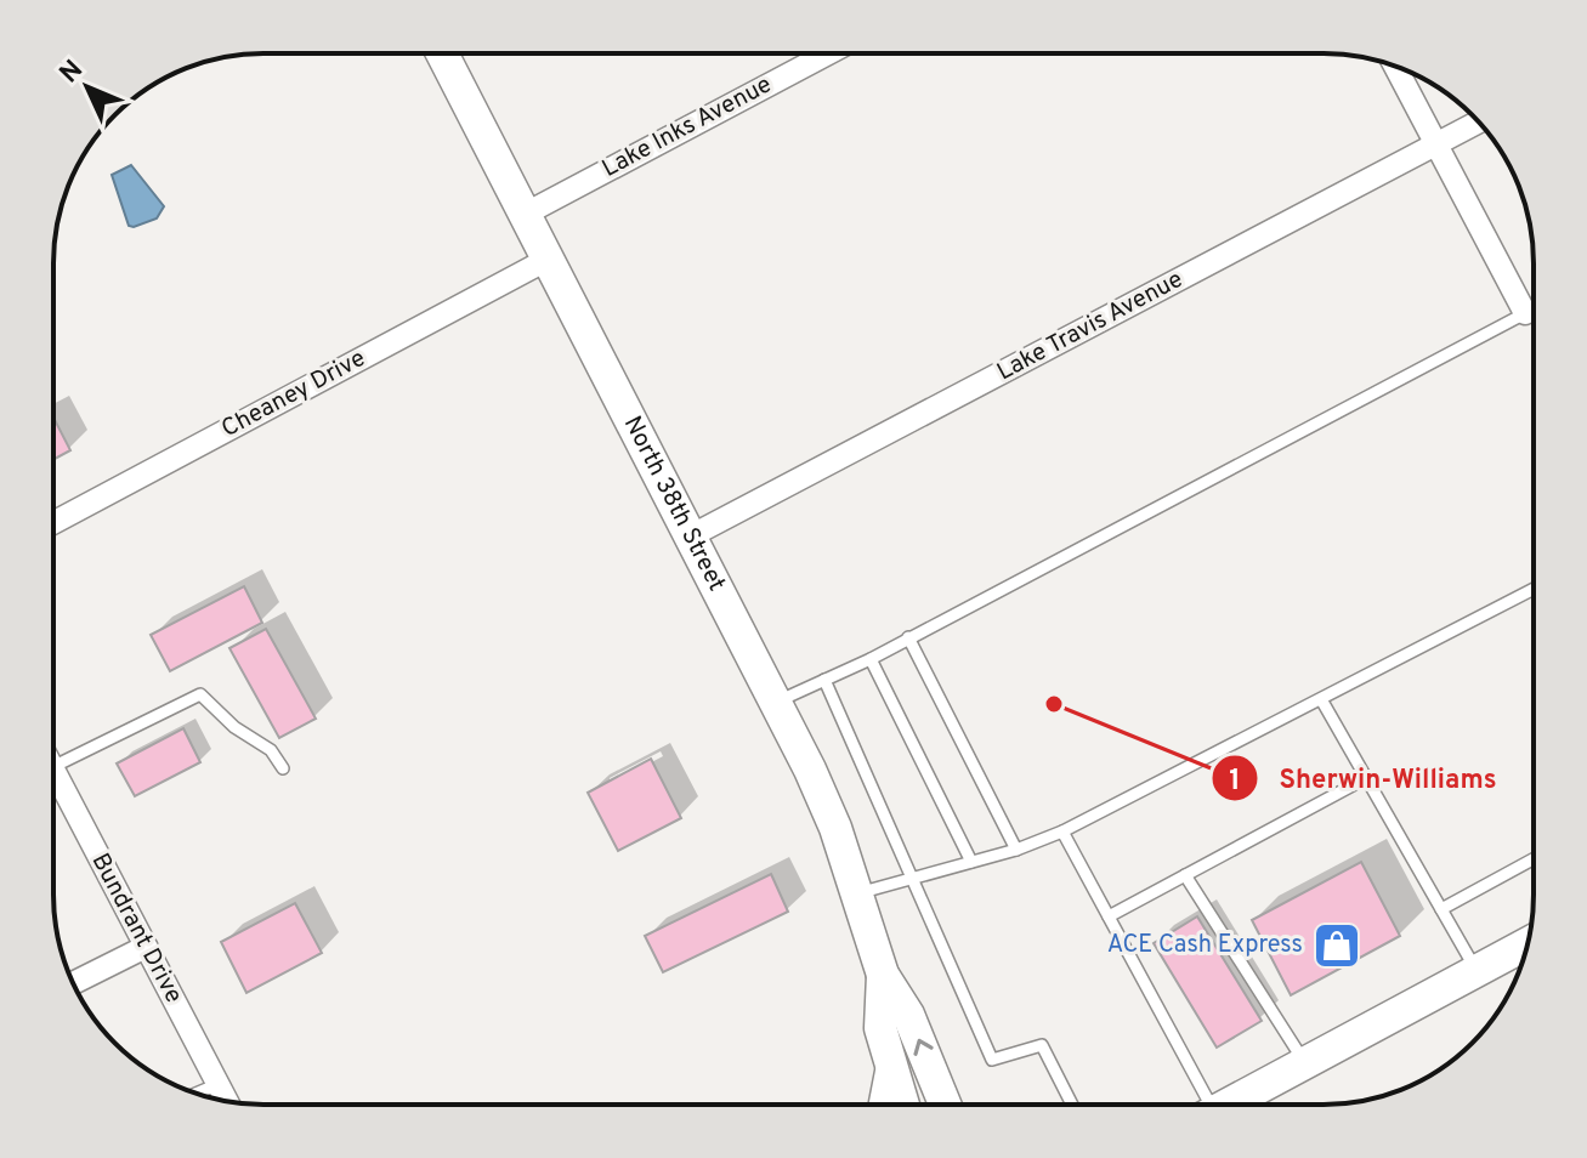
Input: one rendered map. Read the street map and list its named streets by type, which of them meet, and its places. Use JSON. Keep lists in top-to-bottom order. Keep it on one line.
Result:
{"streets":{"street":["Lake Inks Avenue","Lake Travis Avenue","Cheaney Drive","North 38th Street","Bundrant Drive"]},"crossings":[["Lake Inks Avenue","North 38th Street"],["Lake Travis Avenue","North 38th Street"],["Cheaney Drive","North 38th Street"]],"places":{"other":["Sherwin-Williams"],"shop":["ACE Cash Express"]},"north":"top left"}
